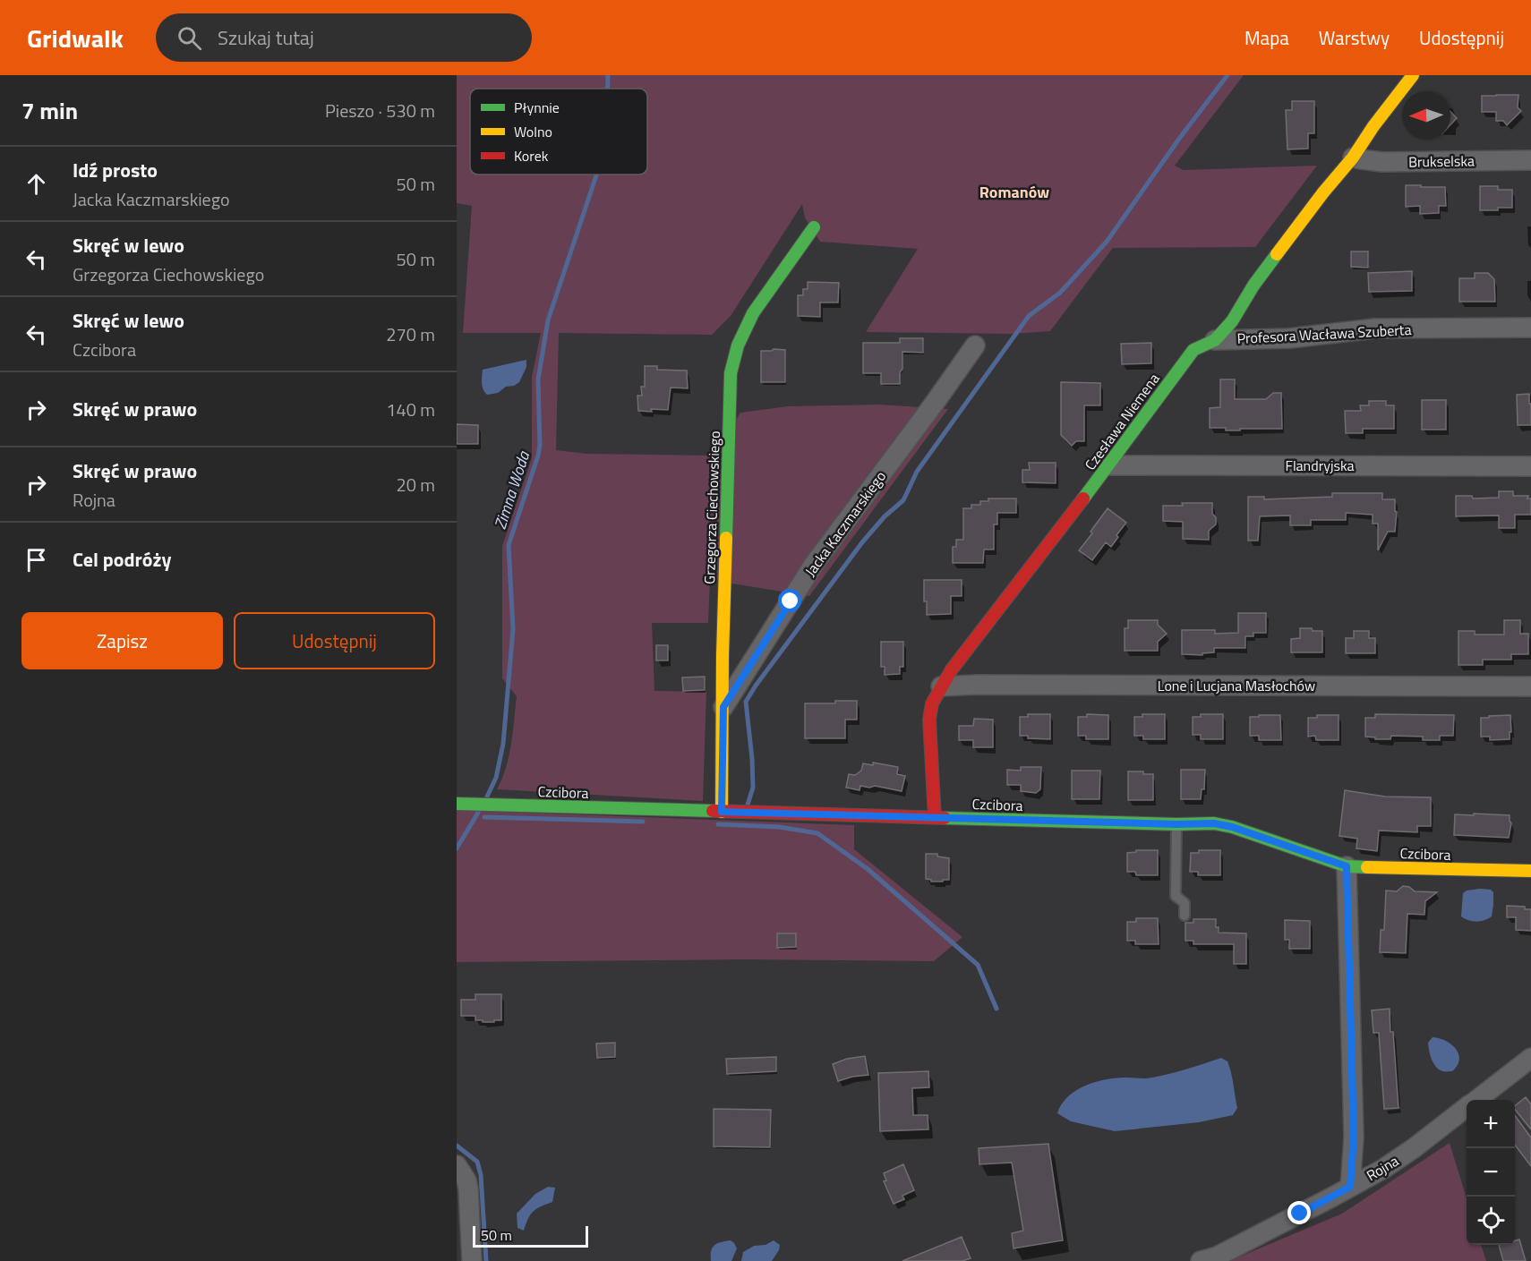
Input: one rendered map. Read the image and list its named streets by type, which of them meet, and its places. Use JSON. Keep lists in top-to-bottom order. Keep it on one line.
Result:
{"streets":{"street":["Brukselska","Profesora Wacława Szuberta","Czesława Niemena","Flandryjska","Grzegorza Ciechowskiego","Jacka Kaczmarskiego","Lone i Lucjana Masłochów","Czcibora","Rojna"]},"crossings":[["Brukselska","Czesława Niemena"],["Profesora Wacława Szuberta","Czesława Niemena"],["Czesława Niemena","Flandryjska"],["Czesława Niemena","Lone i Lucjana Masłochów"],["Czesława Niemena","Czcibora"],["Grzegorza Ciechowskiego","Jacka Kaczmarskiego"],["Grzegorza Ciechowskiego","Czcibora"]],"districts":["Romanów"],"water":["Zimna Woda"],"legend":["Płynnie","Wolno","Korek"],"scale_bar":"50 m","north":"left","page":{"header":"Gridwalk","search":"Szukaj tutaj","nav":["Mapa","Warstwy","Udostępnij"],"heading":["7 min","Pieszo · 530 m"],"list":[["Idź prosto","Jacka Kaczmarskiego","50 m"],["Skręć w lewo","Grzegorza Ciechowskiego","50 m"],["Skręć w lewo","Czcibora","270 m"],["Skręć w prawo","140 m"],["Skręć w prawo","Rojna","20 m"],"Cel podróży"],"buttons":["Zapisz","Udostępnij"],"map_buttons":["+","−"],"scale":"50 m"}}
